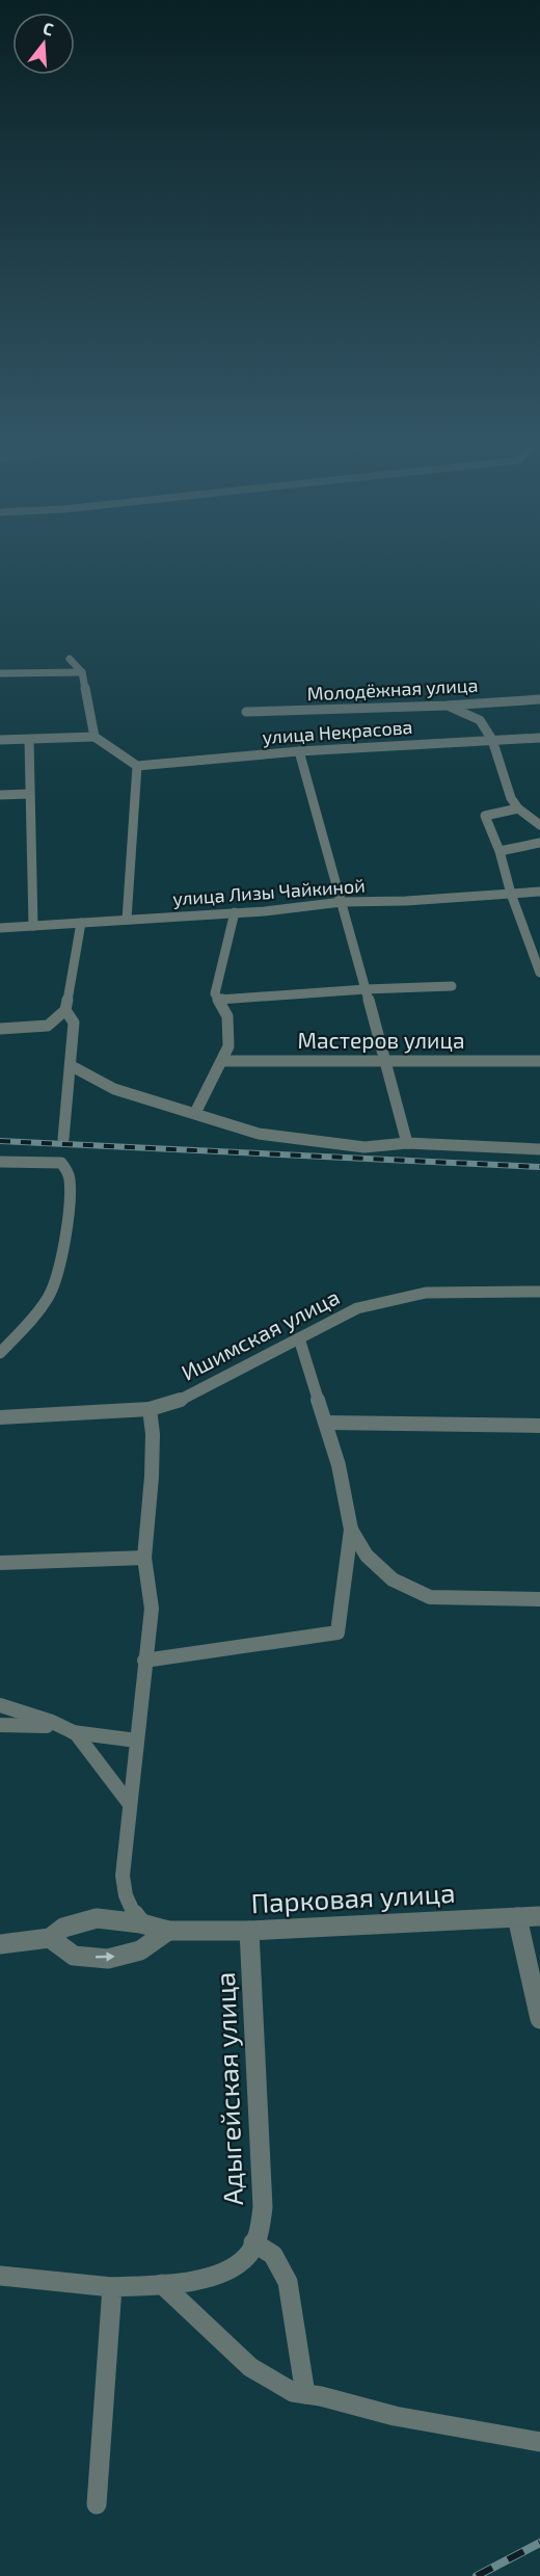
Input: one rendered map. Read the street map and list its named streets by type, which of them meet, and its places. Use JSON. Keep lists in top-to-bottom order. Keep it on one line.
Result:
{"streets":{"street":["Молодёжная улица","улица Некрасова","улица Лизы Чайкиной","Мастеров улица","Ишимская улица","Парковая улица","Адыгейская улица"]},"crossings":[["Парковая улица","Адыгейская улица"]],"north":"top"}
